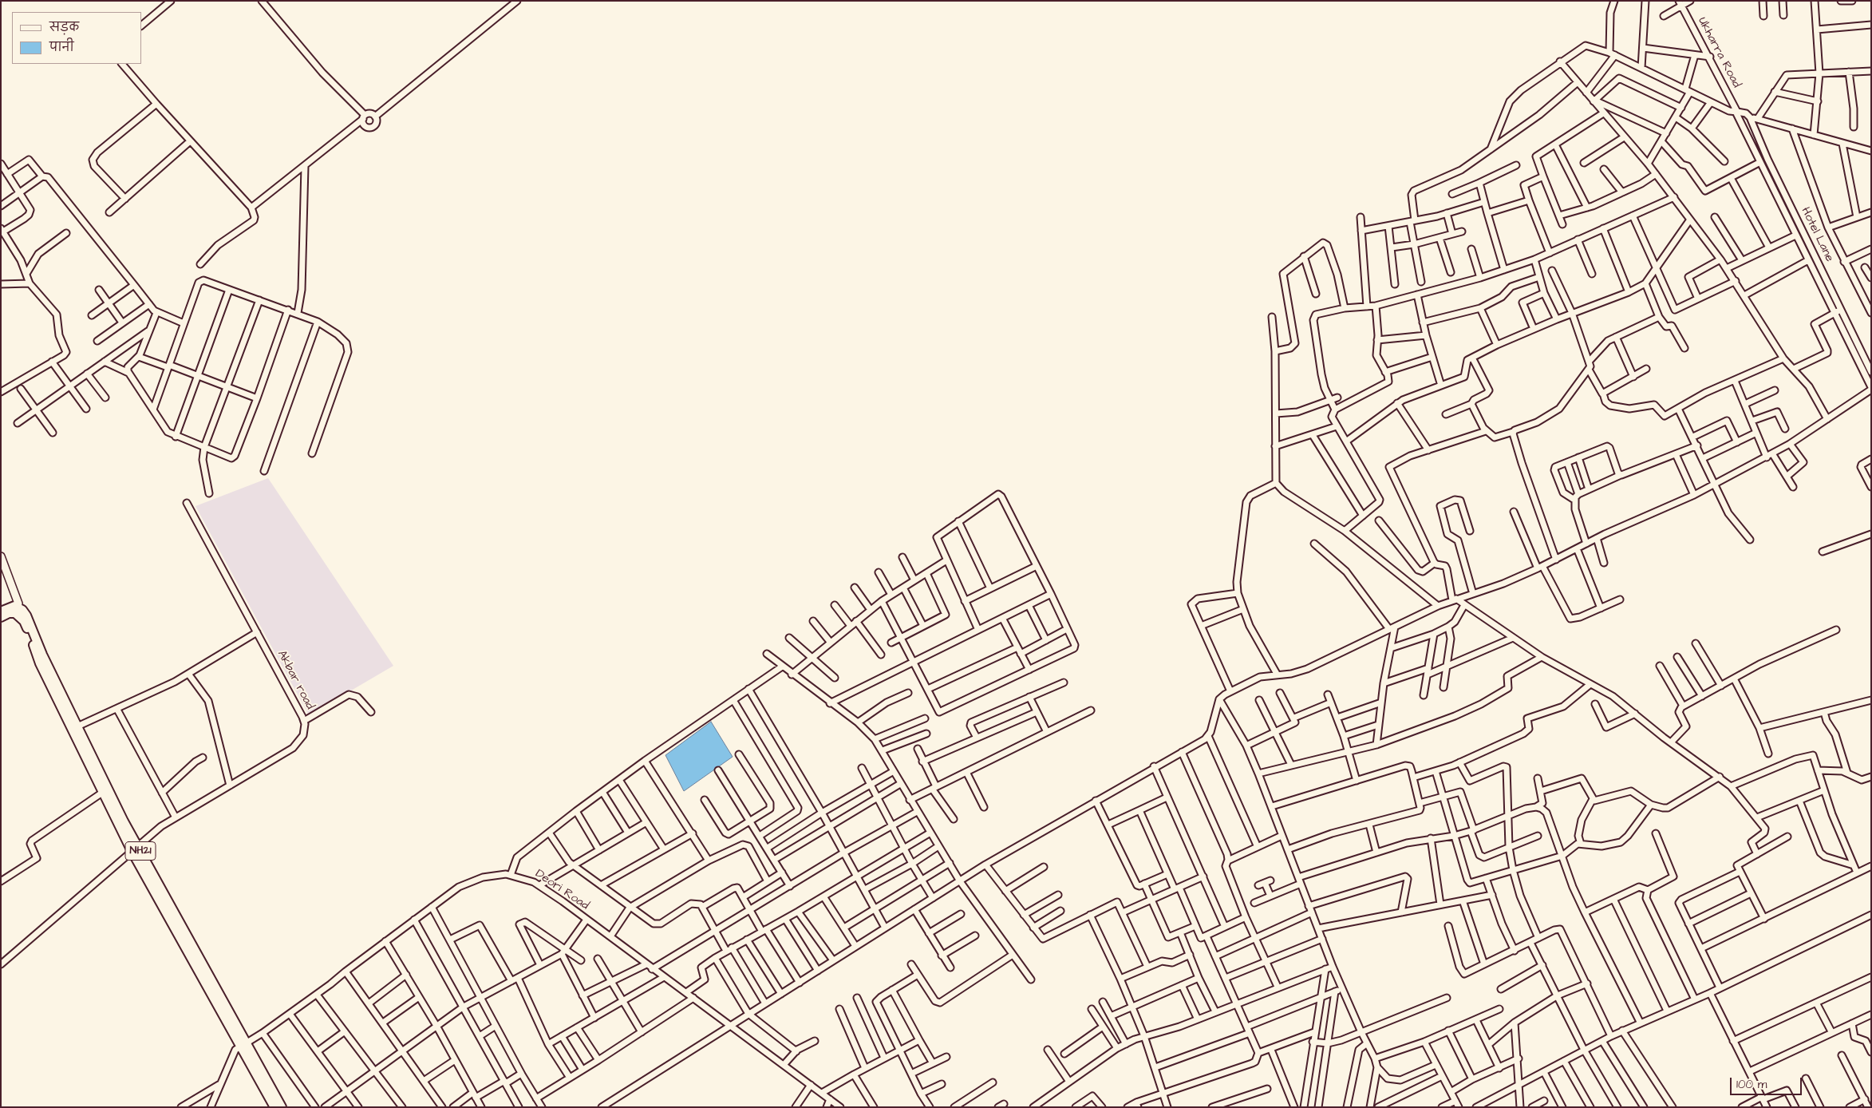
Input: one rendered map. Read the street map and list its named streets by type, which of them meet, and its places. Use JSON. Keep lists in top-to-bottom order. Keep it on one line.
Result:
{"streets":{"highway":["NH21"],"street":["Ukharra Road","Hotel Lane","Akbar road","Deori Road"]},"crossings":[["Ukharra Road","Hotel Lane"],["Akbar road","NH21"],["NH21","Deori Road"]],"legend":["सड़क","पानी"],"scale_bar":"100 m"}
